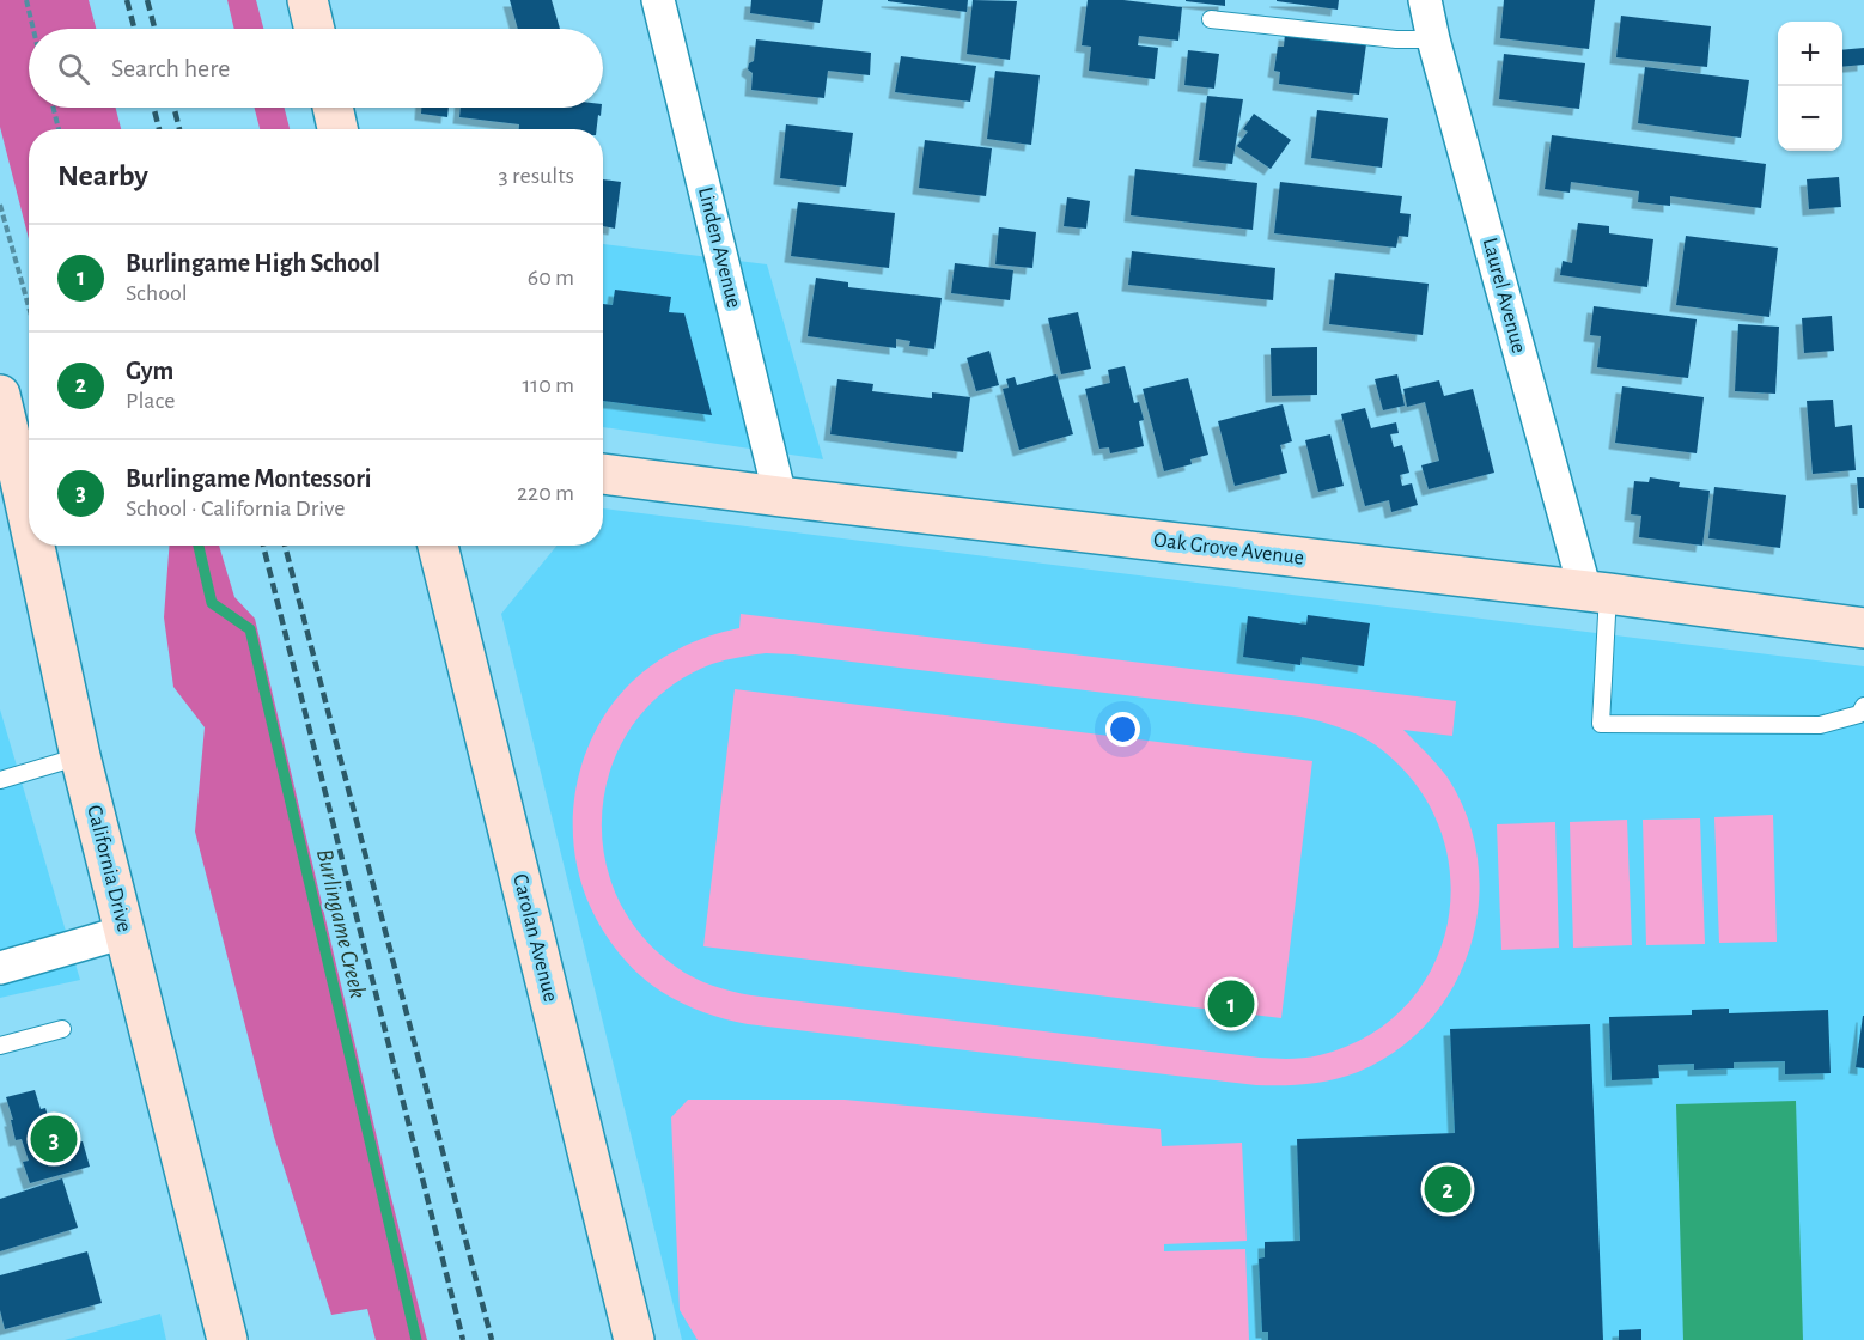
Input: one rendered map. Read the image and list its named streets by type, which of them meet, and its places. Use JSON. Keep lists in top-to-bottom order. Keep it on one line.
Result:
{"streets":{"street":["Linden Avenue","Laurel Avenue","Oak Grove Avenue","California Drive","Carolan Avenue"]},"crossings":[["Linden Avenue","Oak Grove Avenue"],["Laurel Avenue","Oak Grove Avenue"]],"water":["Burlingame Creek"],"page":{"map_buttons":["+","−"],"search":"Search here","heading":["Nearby","3 results"],"list":[{"mark":"1","name":"Burlingame High School","note":"School","value":"60 m"},{"mark":"2","name":"Gym","note":"Place","value":"110 m"},{"mark":"3","name":"Burlingame Montessori","note":"School · California Drive","value":"220 m"}],"pins":["1","3","2"]}}
